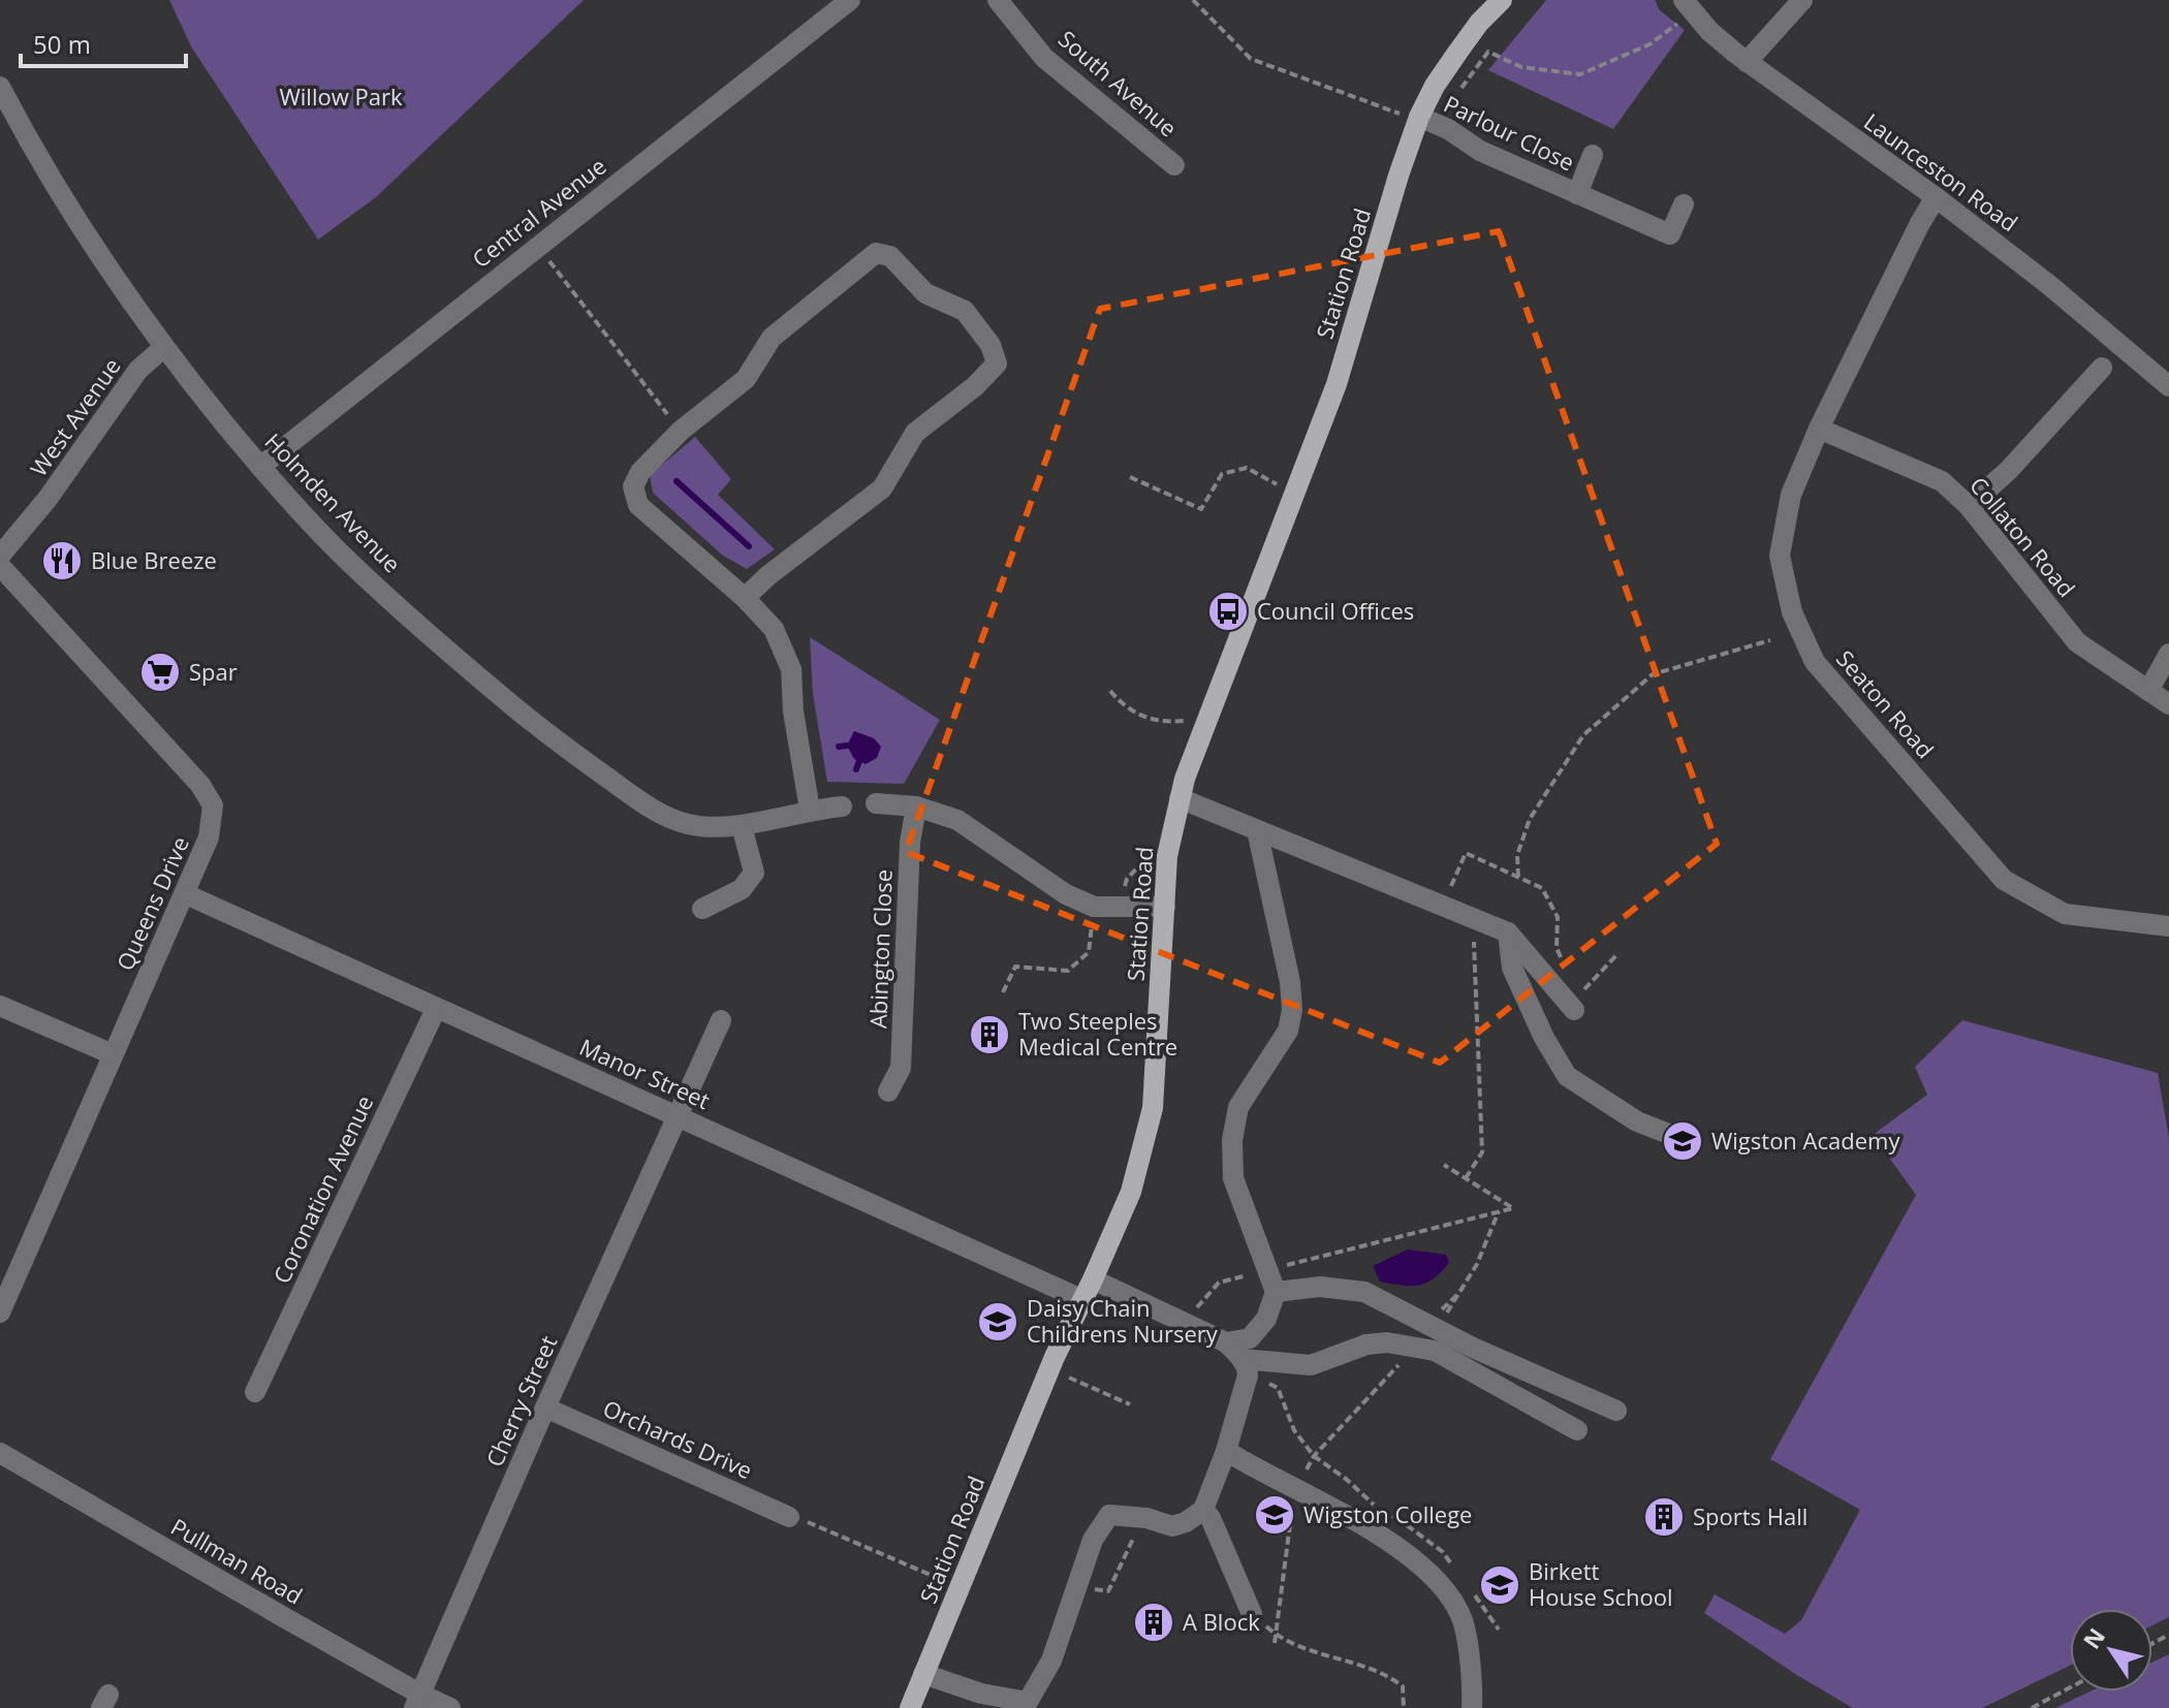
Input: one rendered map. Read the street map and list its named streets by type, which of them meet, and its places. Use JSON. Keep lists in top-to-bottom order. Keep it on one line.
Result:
{"streets":{"main road":["Station Road"],"street":["South Avenue","Parlour Close","Launceston Road","Central Avenue","West Avenue","Holmden Avenue","Collaton Road","Seaton Road","Queens Drive","Abington Close","Manor Street","Coronation Avenue","Cherry Street","Orchards Drive","Pullman Road"]},"crossings":[["Parlour Close","Station Road"],["Launceston Road","Seaton Road"],["Central Avenue","Holmden Avenue"],["Station Road","Manor Street"],["West Avenue","Holmden Avenue"],["Collaton Road","Seaton Road"],["Queens Drive","Manor Street"],["Manor Street","Coronation Avenue"],["Manor Street","Cherry Street"],["Cherry Street","Orchards Drive"],["Cherry Street","Pullman Road"]],"parks":["Willow Park"],"places":{"restaurant":["Blue Breeze"],"bus stop":["Council Offices"],"supermarket":["Spar"],"building":["Two Steeples Medical Centre","Sports Hall","A Block"],"school or university":["Wigston Academy","Daisy Chain Childrens Nursery","Wigston College","Birkett House School"]},"scale_bar":"50 m","north":"top left"}
